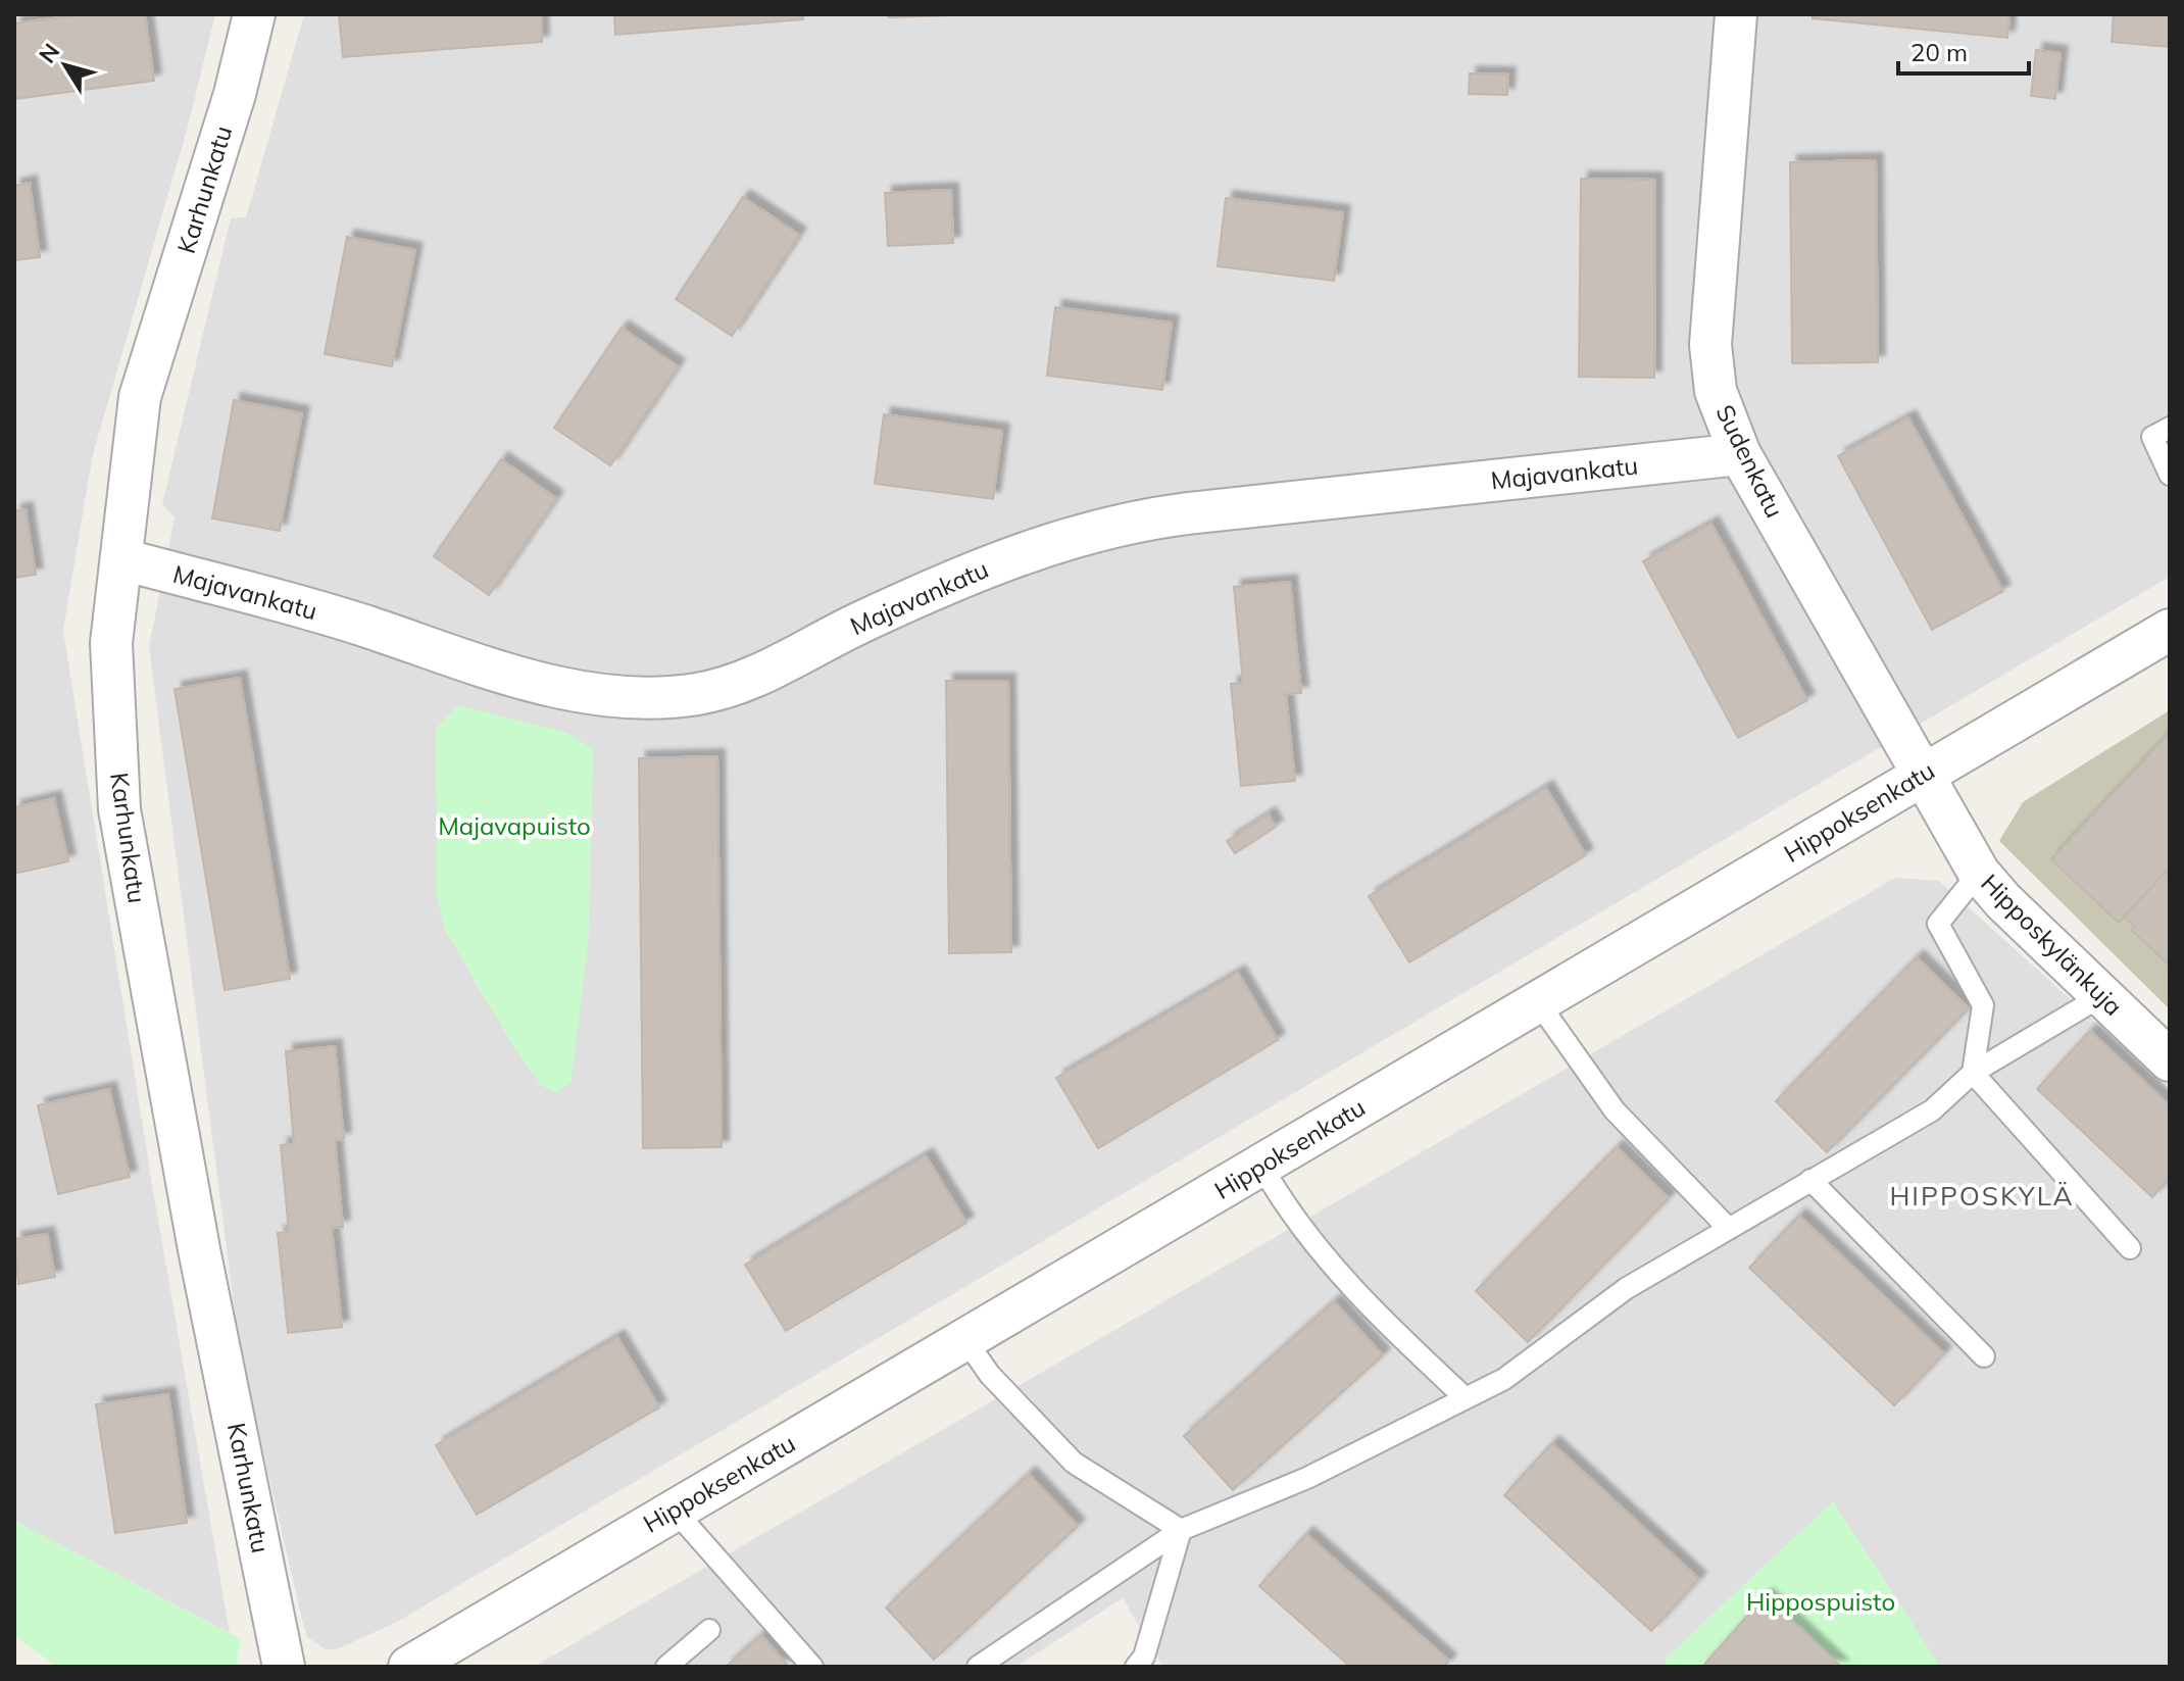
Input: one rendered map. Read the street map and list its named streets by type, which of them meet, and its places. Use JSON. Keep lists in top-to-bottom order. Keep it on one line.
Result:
{"streets":{"street":["Karhunkatu","Sudenkatu","Majavankatu","Hippoksenkatu","Hipposkylänkuja"]},"crossings":[["Karhunkatu","Majavankatu"],["Sudenkatu","Majavankatu"],["Sudenkatu","Hippoksenkatu"],["Sudenkatu","Hipposkylänkuja"],["Hippoksenkatu","Hipposkylänkuja"]],"districts":["HIPPOSKYLÄ"],"parks":["Majavapuisto","Hippospuisto"],"scale_bar":"20 m","north":"top left"}
